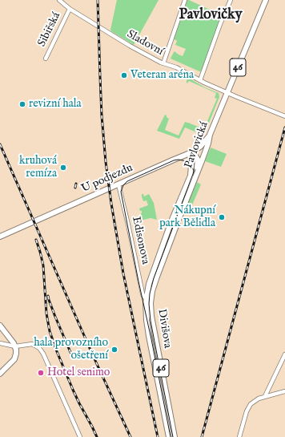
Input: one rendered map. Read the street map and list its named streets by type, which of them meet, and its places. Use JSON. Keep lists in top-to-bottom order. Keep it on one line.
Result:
{"streets":{"main road":["46","Pavlovická","U podjezdu","Divišova"],"street":["Sibiřská","Sladovní","Edisonova"]},"crossings":[["Sibiřská","Sladovní"],["Sladovní","Pavlovická"],["Pavlovická","U podjezdu"],["Pavlovická","Edisonova"],["Pavlovická","Divišova"],["U podjezdu","Edisonova"],["Edisonova","Divišova"]],"districts":["Pavlovičky"],"places":["Veteran aréna","revizní hala","kruhová remíza","Nákupní park Bělidla","hala provozního ošetření","Hotel senimo"]}
